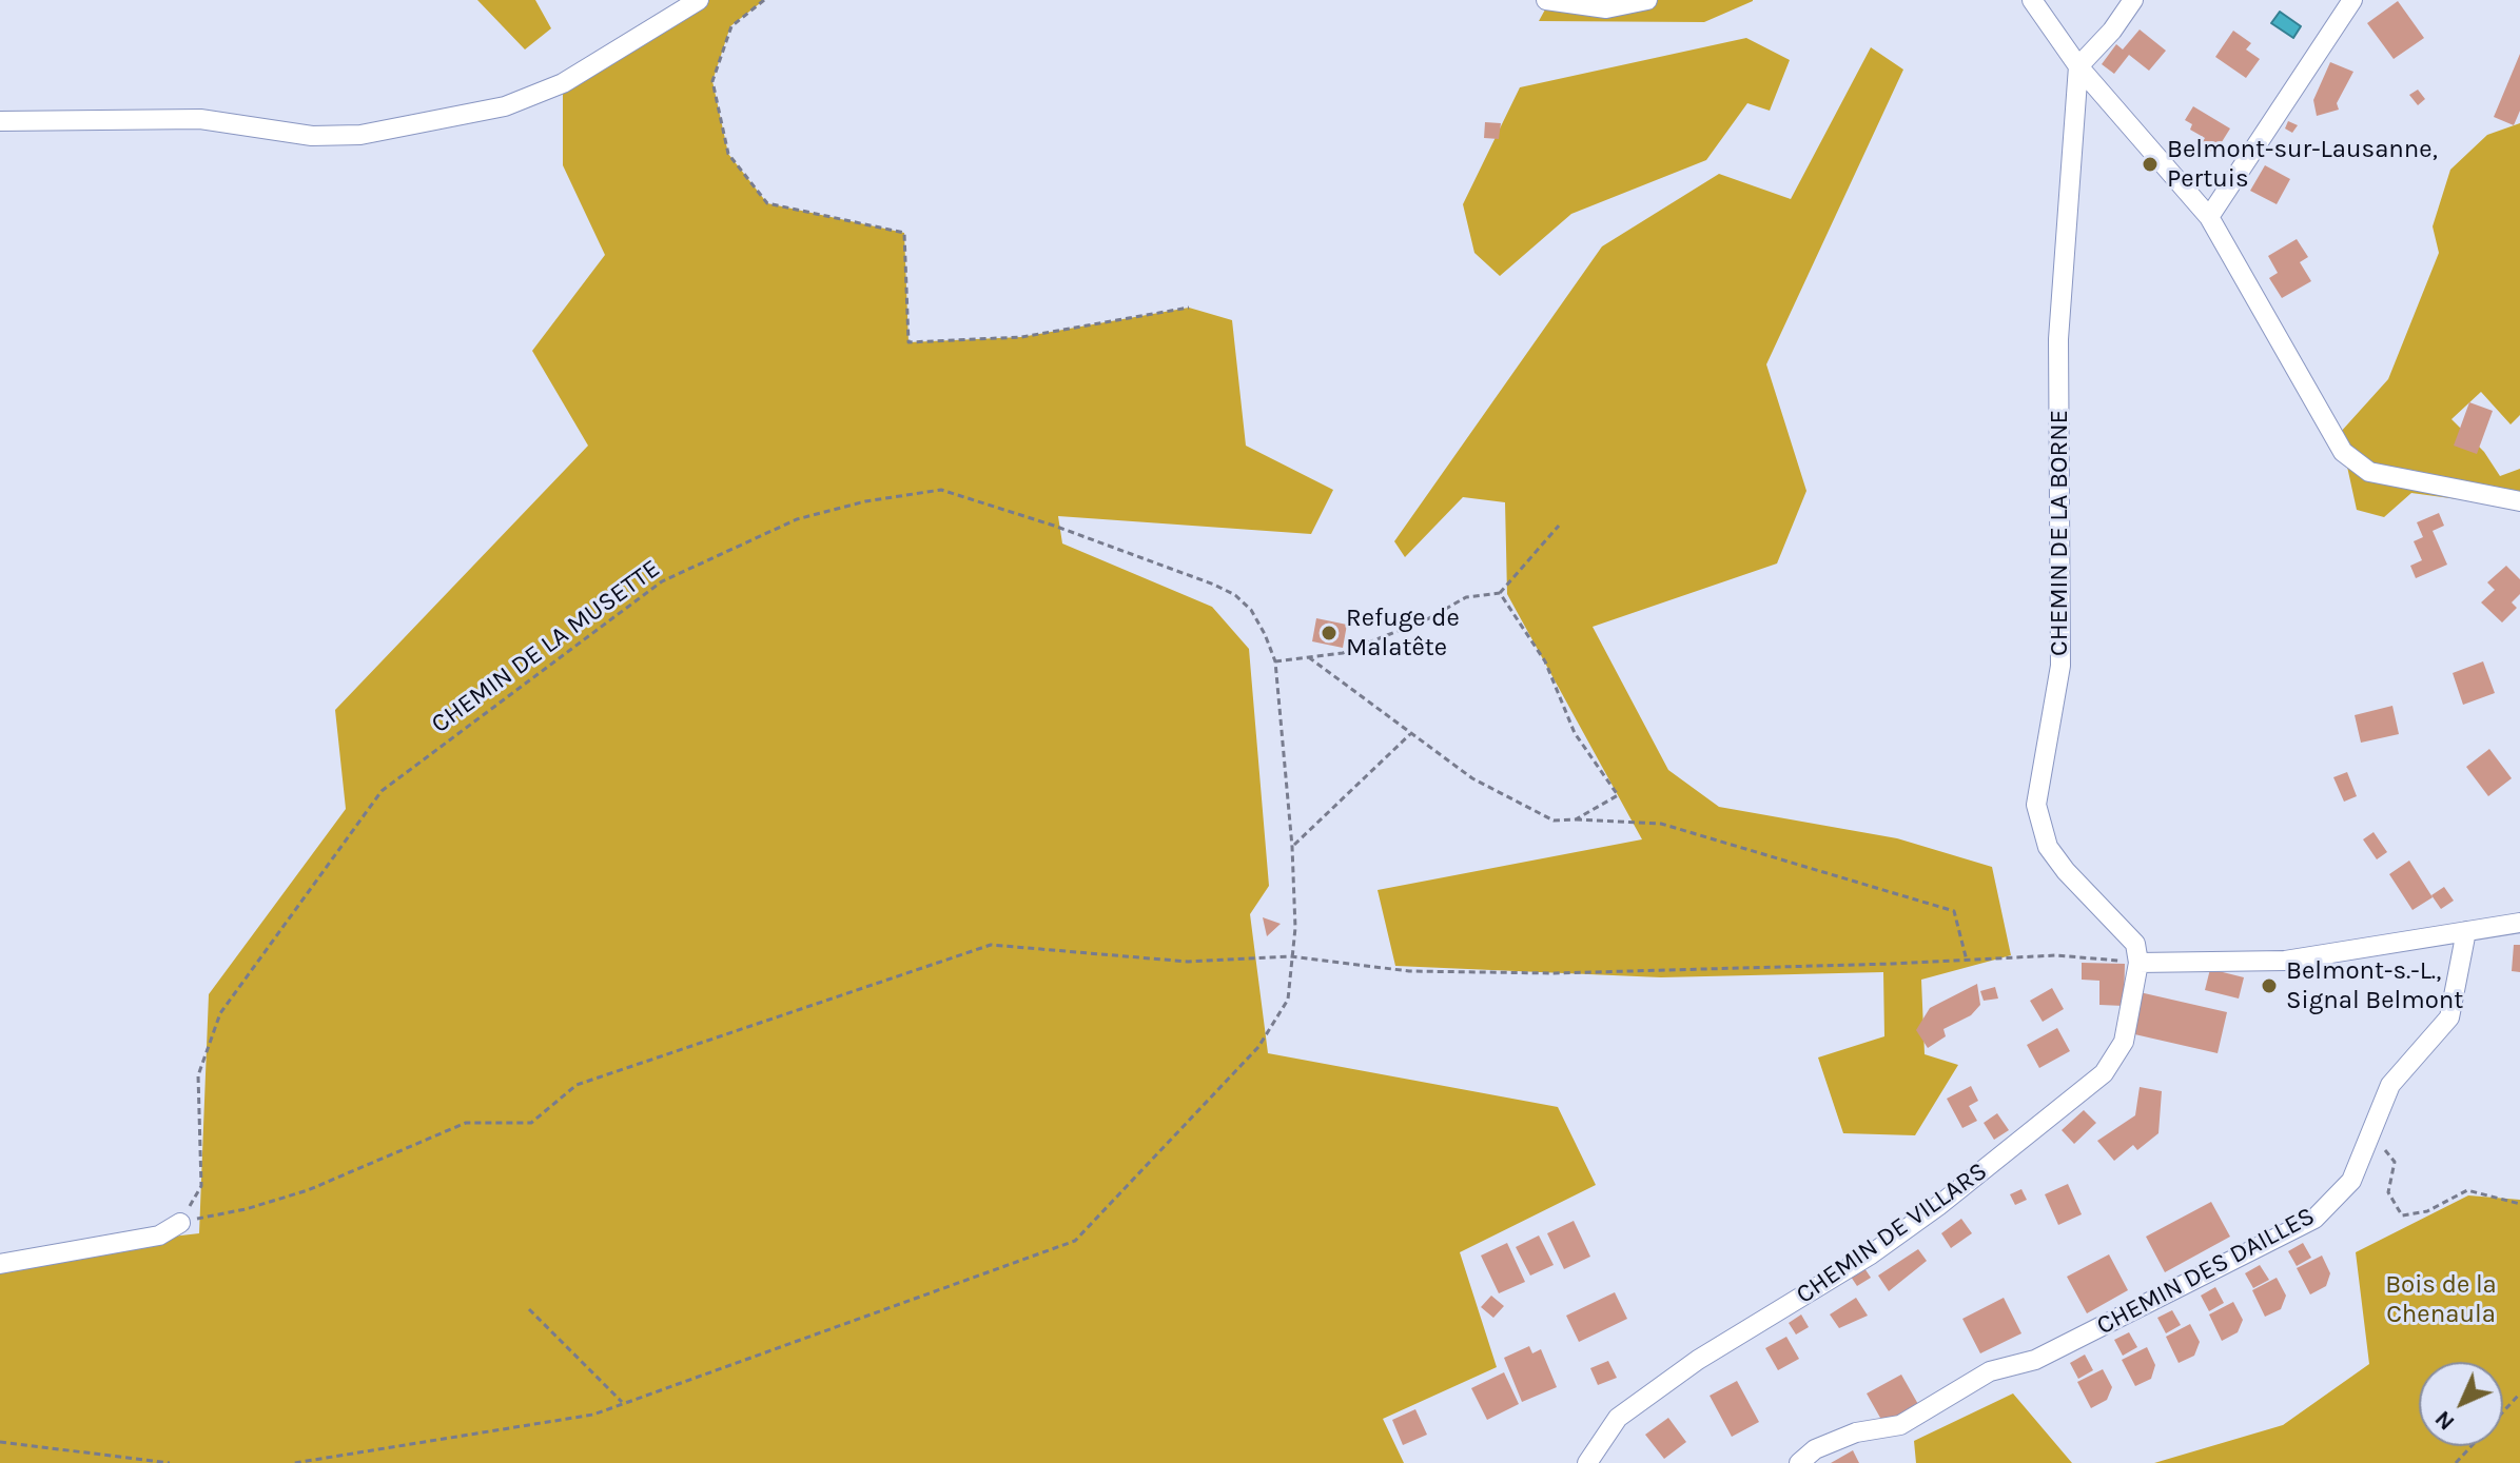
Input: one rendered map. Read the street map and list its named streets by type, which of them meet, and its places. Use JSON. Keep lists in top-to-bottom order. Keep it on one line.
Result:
{"streets":{"street":["CHEMIN DE LA BORNE","CHEMIN DE VILLARS","CHEMIN DES DAILLES"],"path":["CHEMIN DE LA MUSETTE"]},"crossings":[["CHEMIN DE LA BORNE","CHEMIN DE VILLARS"]],"parks":["Bois de la Chenaula"],"places":["Belmont-sur-Lausanne, Pertuis","Refuge de Malatête","Belmont-s.-L., Signal Belmont"],"north":"bottom left"}
